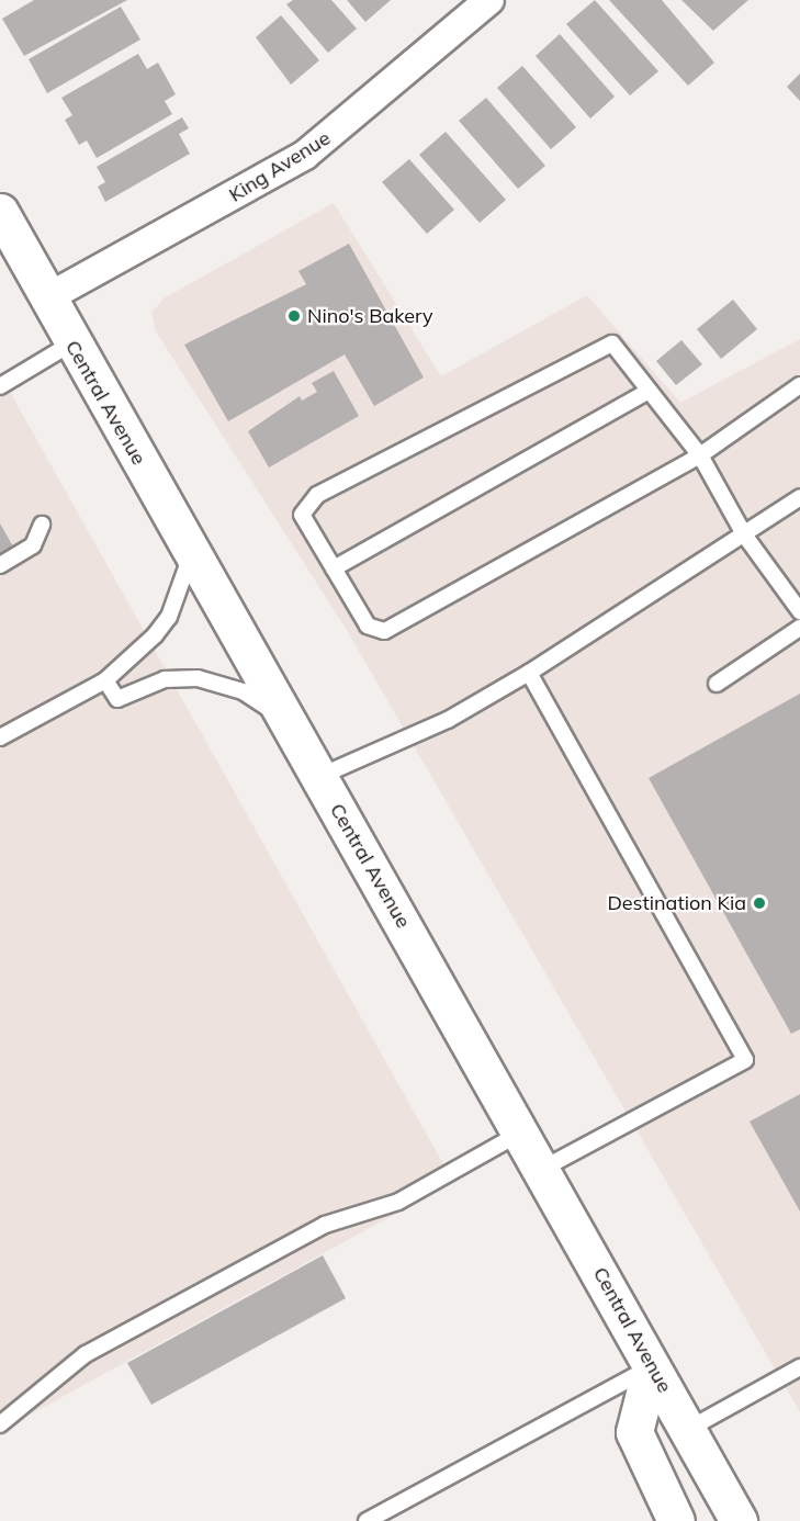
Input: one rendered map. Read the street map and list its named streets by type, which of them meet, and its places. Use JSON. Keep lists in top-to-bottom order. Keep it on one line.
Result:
{"streets":{"main road":["Central Avenue"],"street":["King Avenue"]},"crossings":[["King Avenue","Central Avenue"]],"places":["Nino's Bakery","Destination Kia"]}
